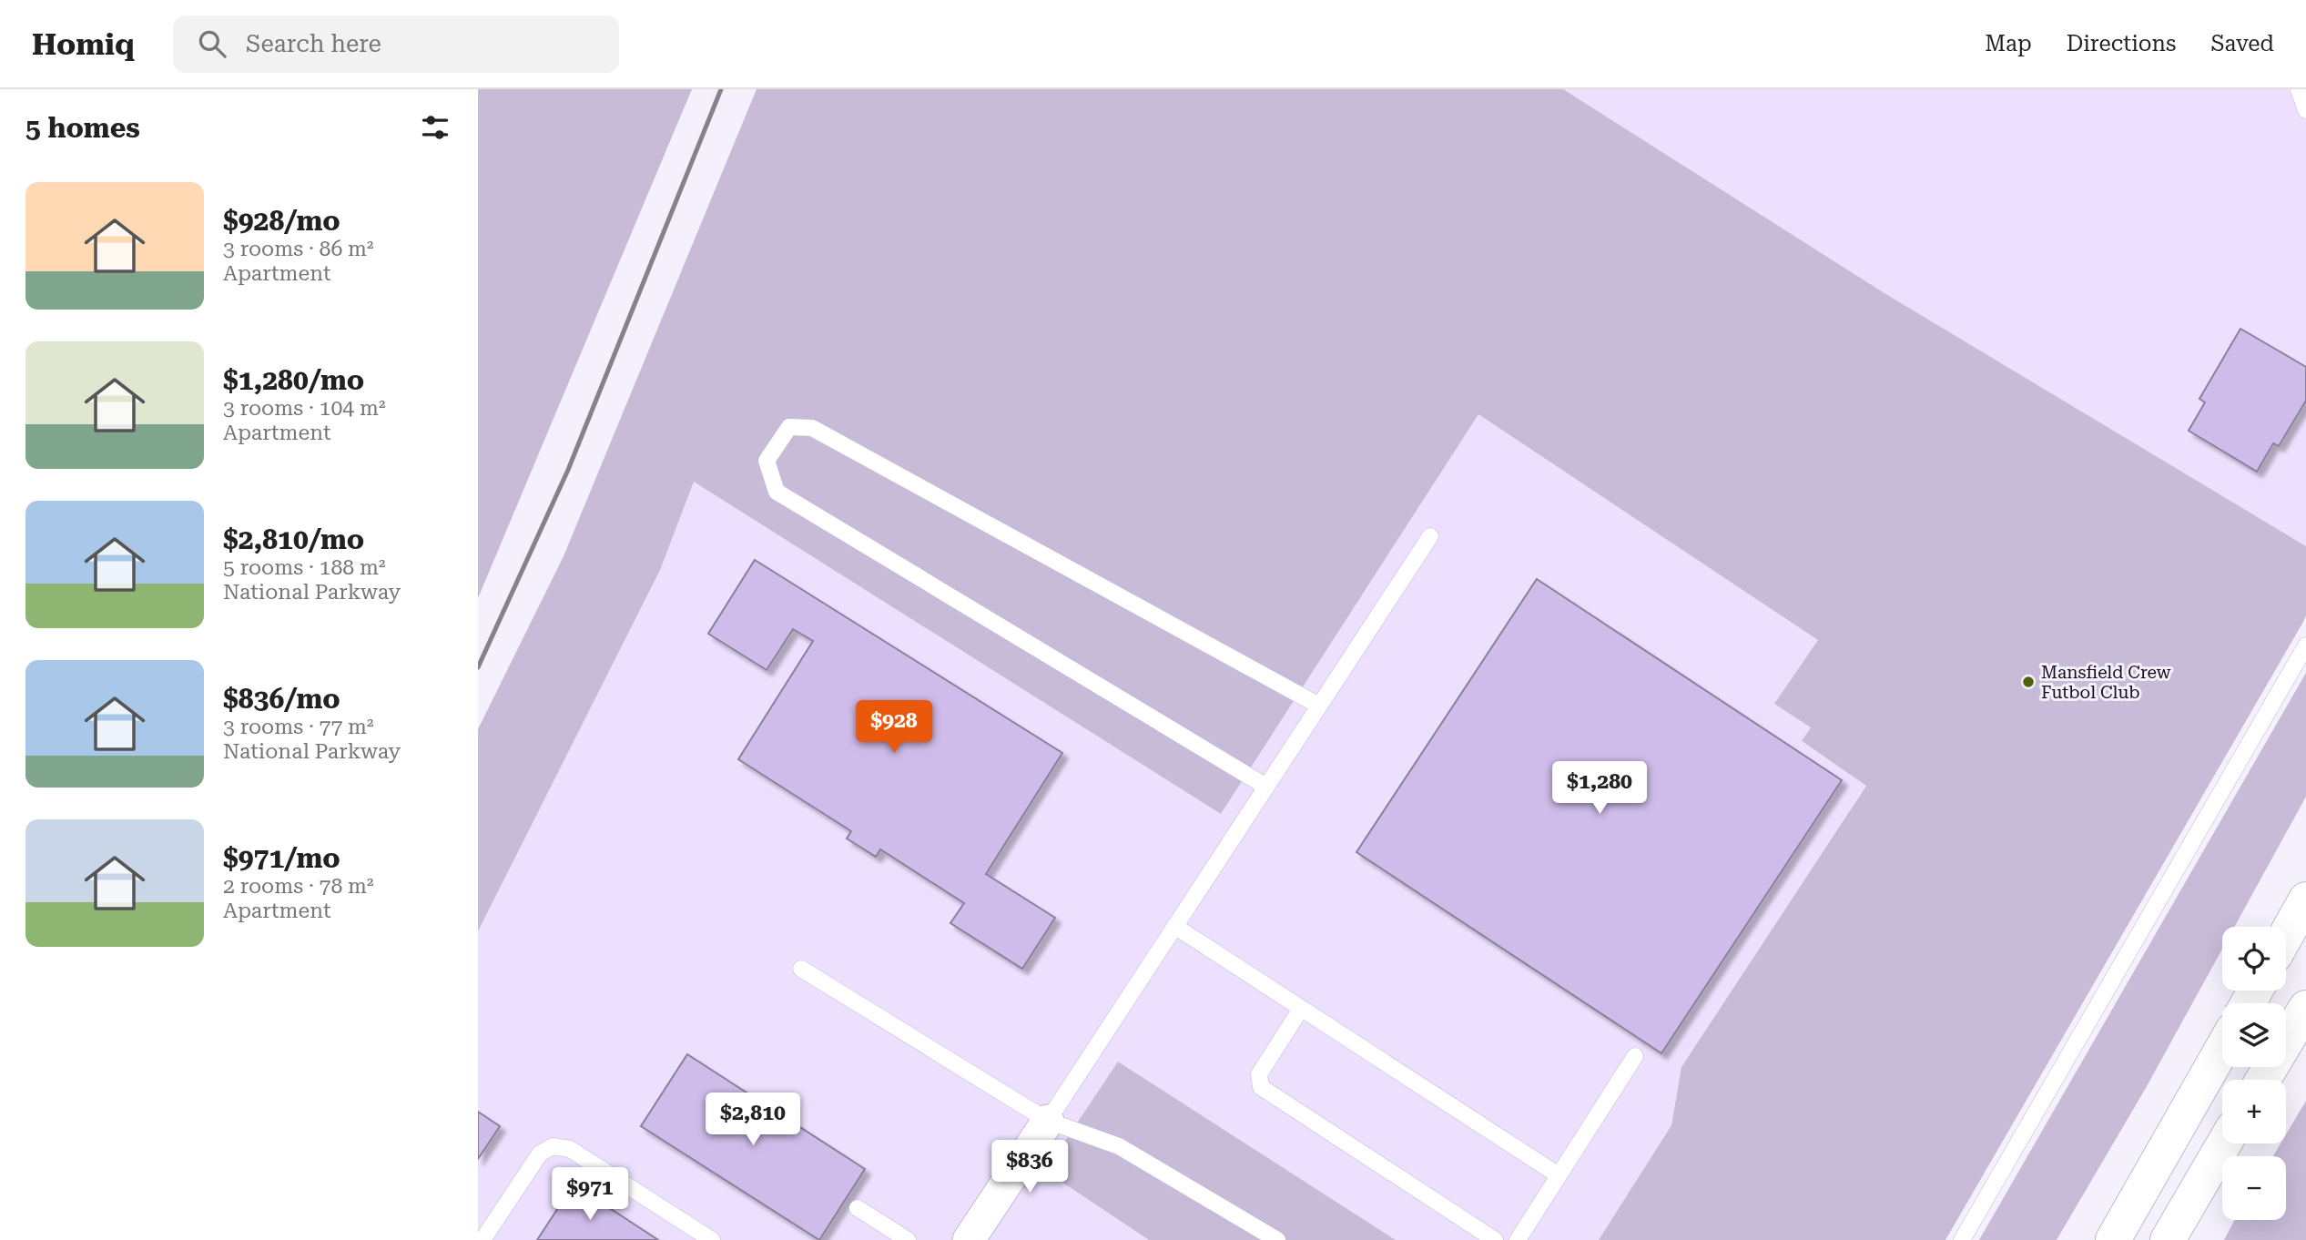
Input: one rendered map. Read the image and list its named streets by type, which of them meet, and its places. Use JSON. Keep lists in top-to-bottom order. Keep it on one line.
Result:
{"places":["Mansfield Crew Futbol Club"],"page":{"header":"Homiq","search":"Search here","nav":["Map","Directions","Saved"],"heading":"5 homes","list":[{"name":"$928/mo","note":"3 rooms · 86 m² · Apartment"},{"name":"$1,280/mo","note":"3 rooms · 104 m² · Apartment"},{"name":"$2,810/mo","note":"5 rooms · 188 m² · National Parkway"},{"name":"$836/mo","note":"3 rooms · 77 m² · National Parkway"},{"name":"$971/mo","note":"2 rooms · 78 m² · Apartment"}],"price":["$928","$1,280","$2,810","$836","$971"],"map_buttons":["+","−"]}}
